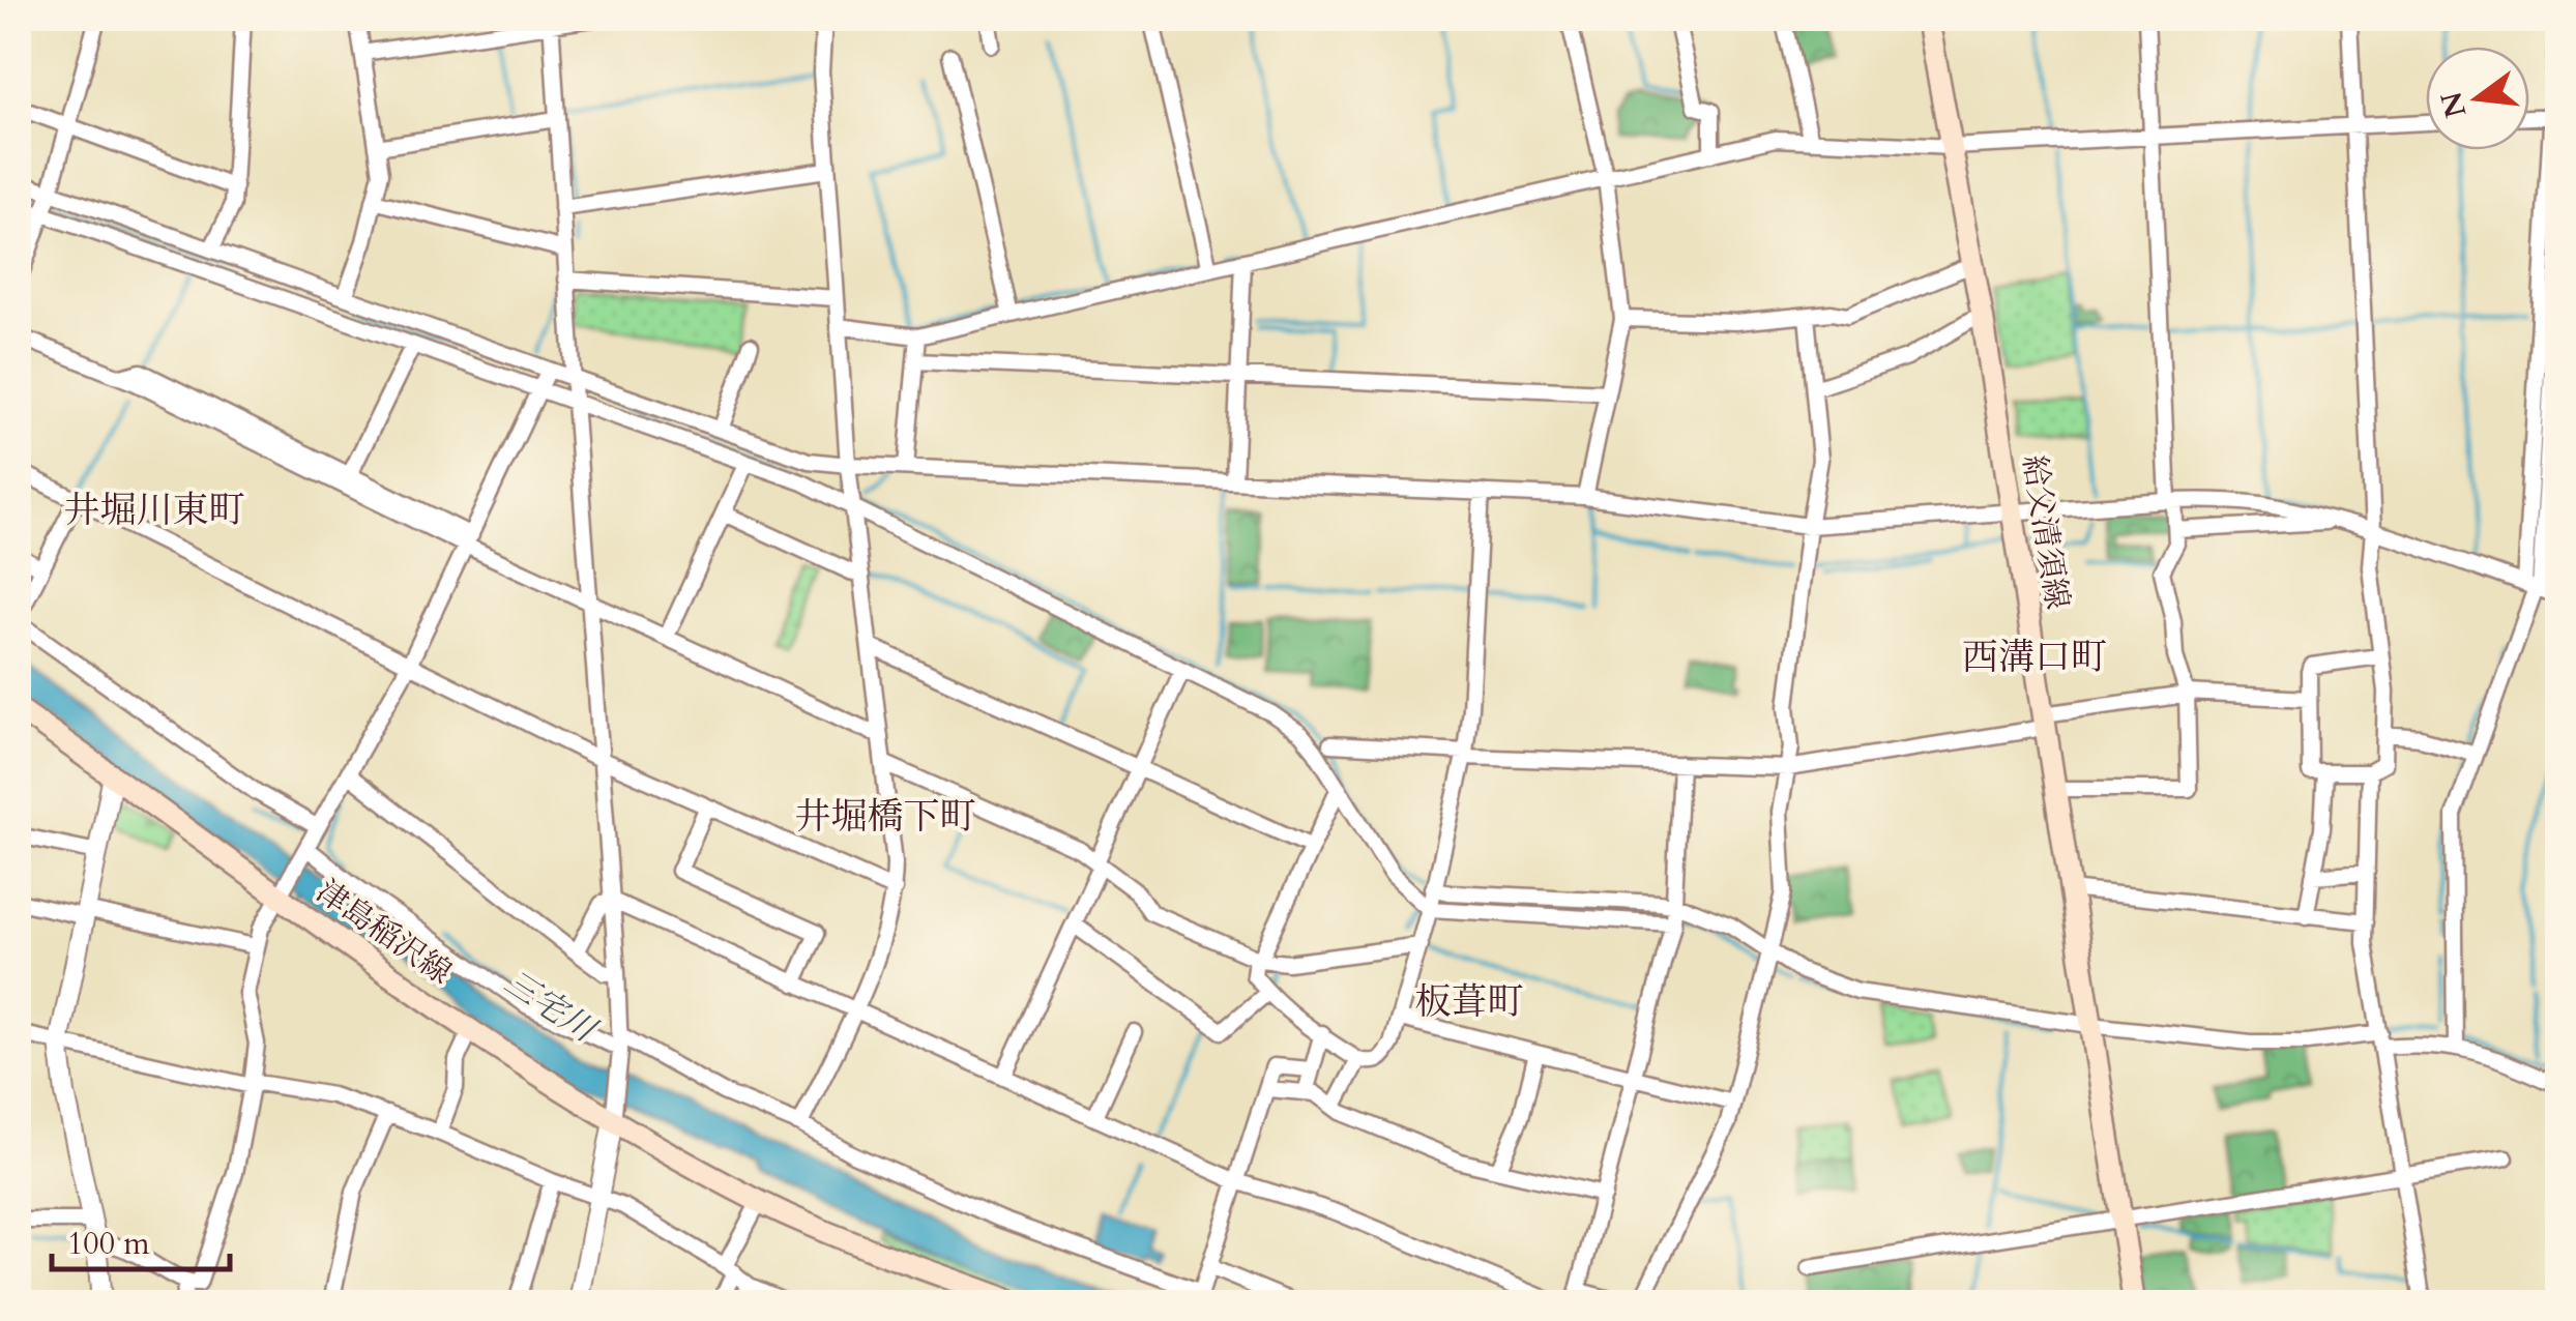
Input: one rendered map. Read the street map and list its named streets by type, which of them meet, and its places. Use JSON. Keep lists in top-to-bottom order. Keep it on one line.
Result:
{"streets":{"main road":["給父清須線","津島稲沢線"]},"districts":["井堀川東町","西溝口町","井堀橋下町","板葺町"],"water":["三宅川"],"scale_bar":"100 m","north":"left"}
